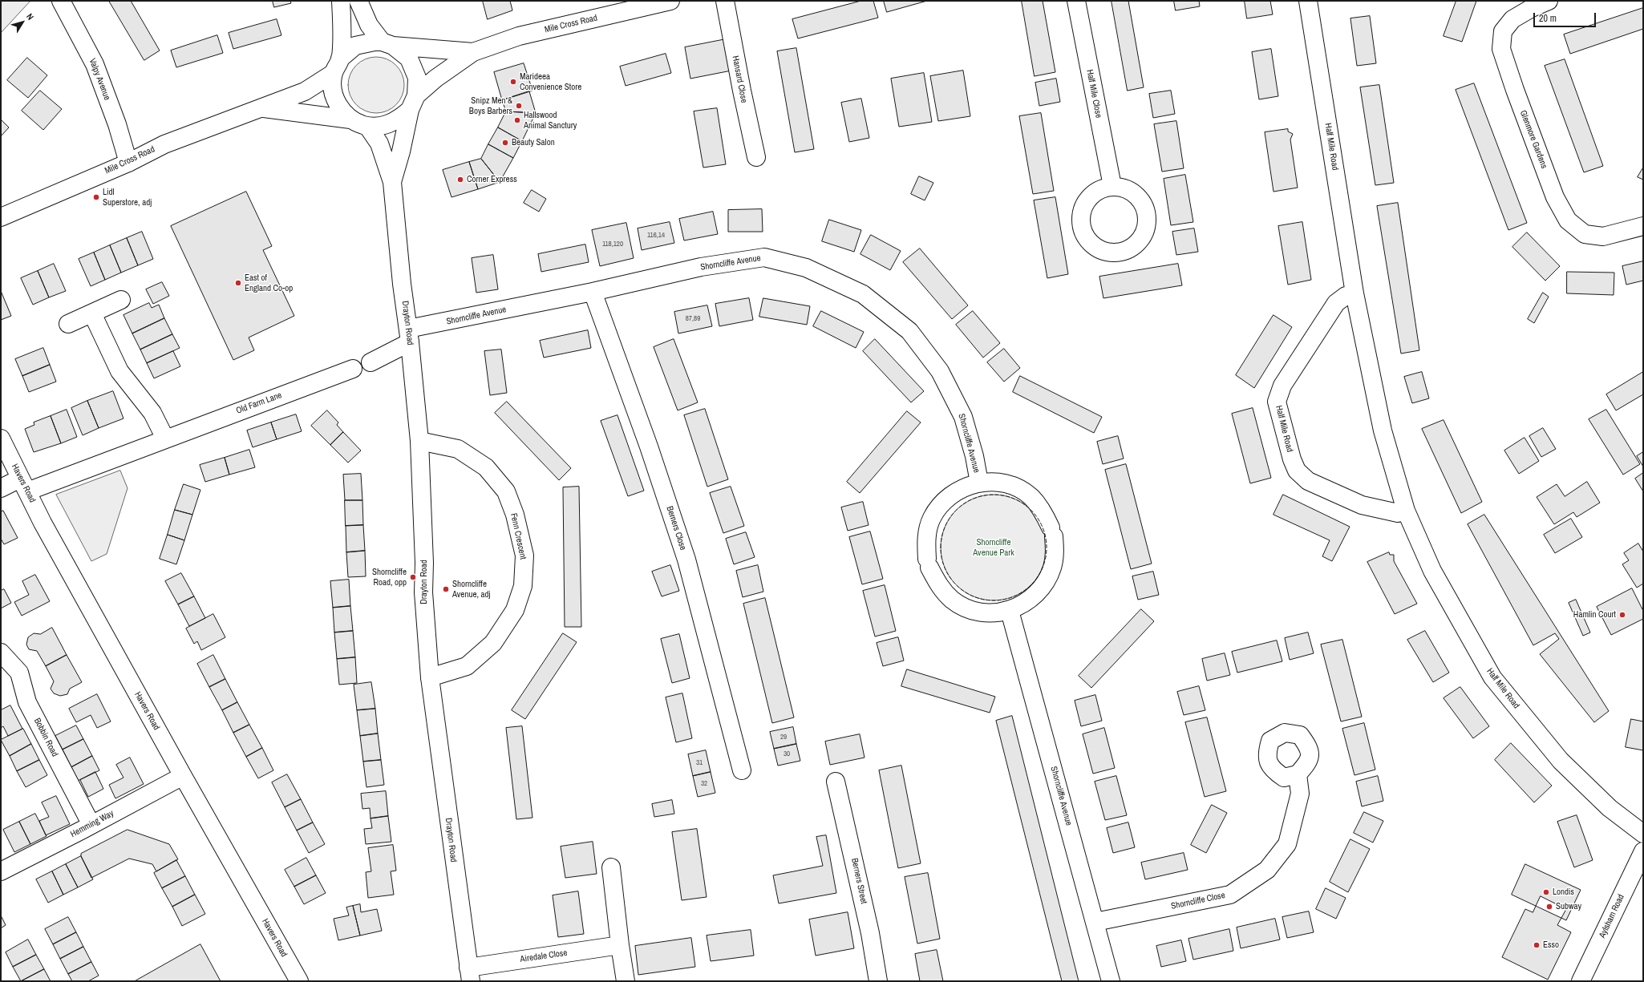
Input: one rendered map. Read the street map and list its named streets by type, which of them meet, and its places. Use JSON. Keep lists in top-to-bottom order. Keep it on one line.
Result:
{"streets":{"street":["Mile Cross Road","Valpy Avenue","Hansard Close","Half Mile Close","Glenmore Gardens","Half Mile Road","Shorncliffe Avenue","Drayton Road","Old Farm Lane","Havers Road","Berners Close","Fenn Crescent","Bobbin Road","Hemming Way","Berners Street","Shorncliffe Close","Aylsham Road","Airedale Close"]},"crossings":[["Mile Cross Road","Valpy Avenue"],["Mile Cross Road","Drayton Road"],["Shorncliffe Avenue","Drayton Road"],["Shorncliffe Avenue","Berners Close"],["Shorncliffe Avenue","Shorncliffe Close"],["Drayton Road","Fenn Crescent"],["Drayton Road","Airedale Close"],["Old Farm Lane","Havers Road"],["Havers Road","Hemming Way"],["Bobbin Road","Hemming Way"]],"parks":["Shorncliffe Avenue Park"],"places":["Marideea Convenience Store","Snipz Men & Boys Barbers","Hallswood Animal Sanctury","Beauty Salon","Corner Express","Lidl Superstore, adj","East of England Co-op","Shorncliffe Road, opp","Shorncliffe Avenue, adj","Hamlin Court","Londis","Subway","Esso"],"house_numbers":["116,14","118,120","87,89","29","30","31","32"],"scale_bar":"20 m","north":"top right"}
